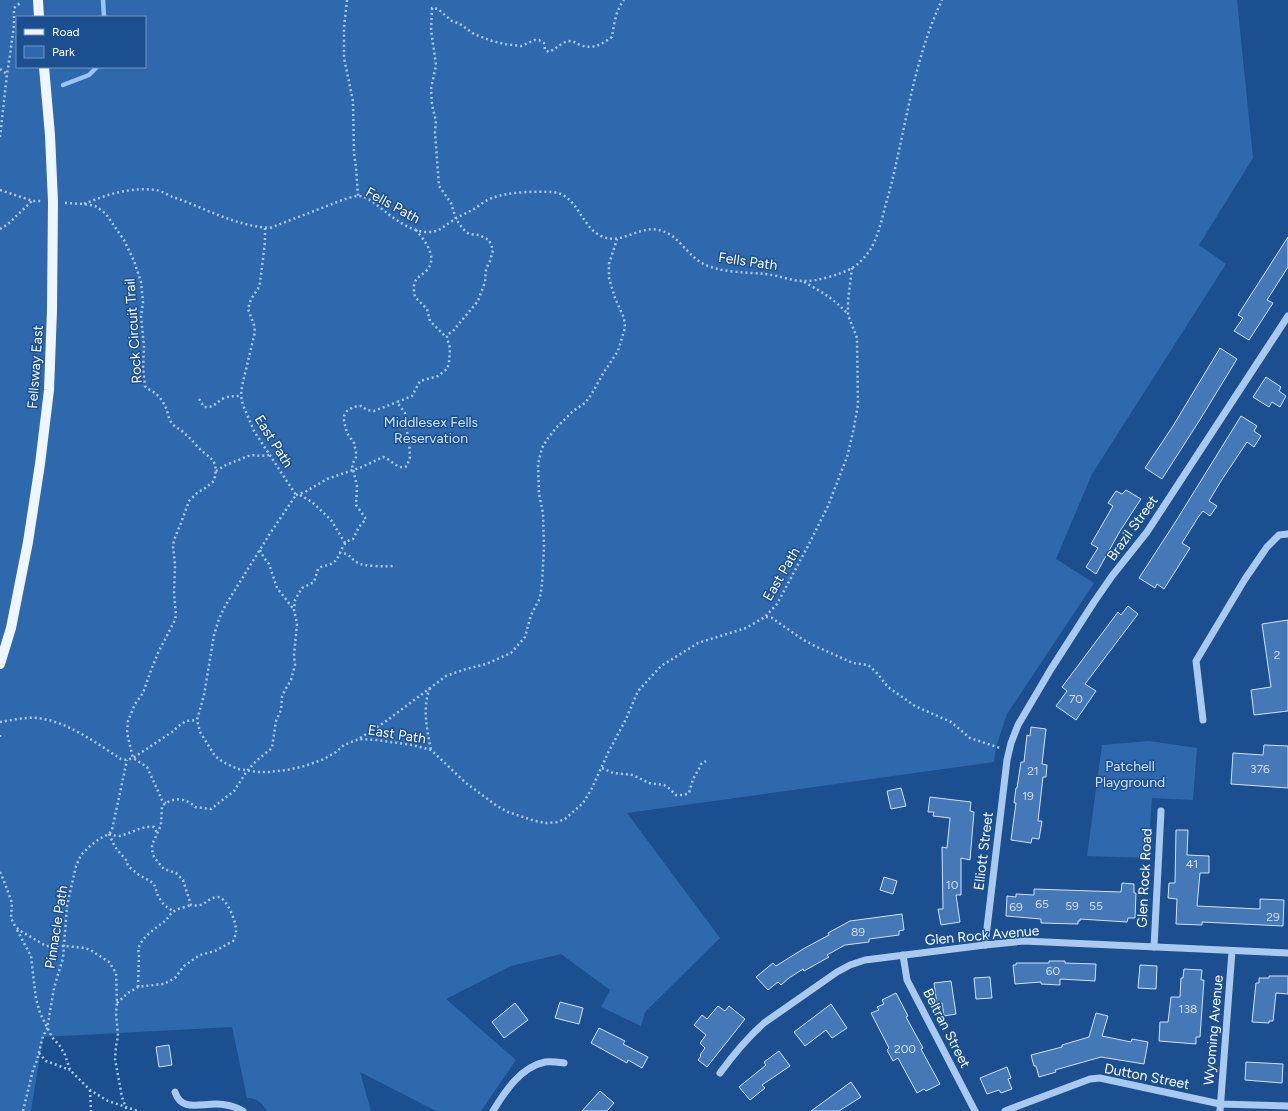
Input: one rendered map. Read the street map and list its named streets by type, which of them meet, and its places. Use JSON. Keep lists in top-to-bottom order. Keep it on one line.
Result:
{"streets":{"main road":["Fellsway East"],"street":["Brazil Street","Elliott Street","Glen Rock Road","Glen Rock Avenue","Beltran Street","Wyoming Avenue","Dutton Street"],"path":["Fells Path","Rock Circuit Trail","East Path","Pinnacle Path"]},"crossings":[["Fells Path","Rock Circuit Trail"],["Fells Path","East Path"],["Brazil Street","Elliott Street"],["Elliott Street","Glen Rock Avenue"],["Glen Rock Road","Glen Rock Avenue"],["Glen Rock Avenue","Beltran Street"],["Glen Rock Avenue","Wyoming Avenue"],["Wyoming Avenue","Dutton Street"]],"parks":["Middlesex Fells Reservation","Patchell Playground"],"house_numbers":["2","70","376","21","19","41","10","65","59","55","69","29","89","60","138","200"],"legend":["Road","Park"]}
